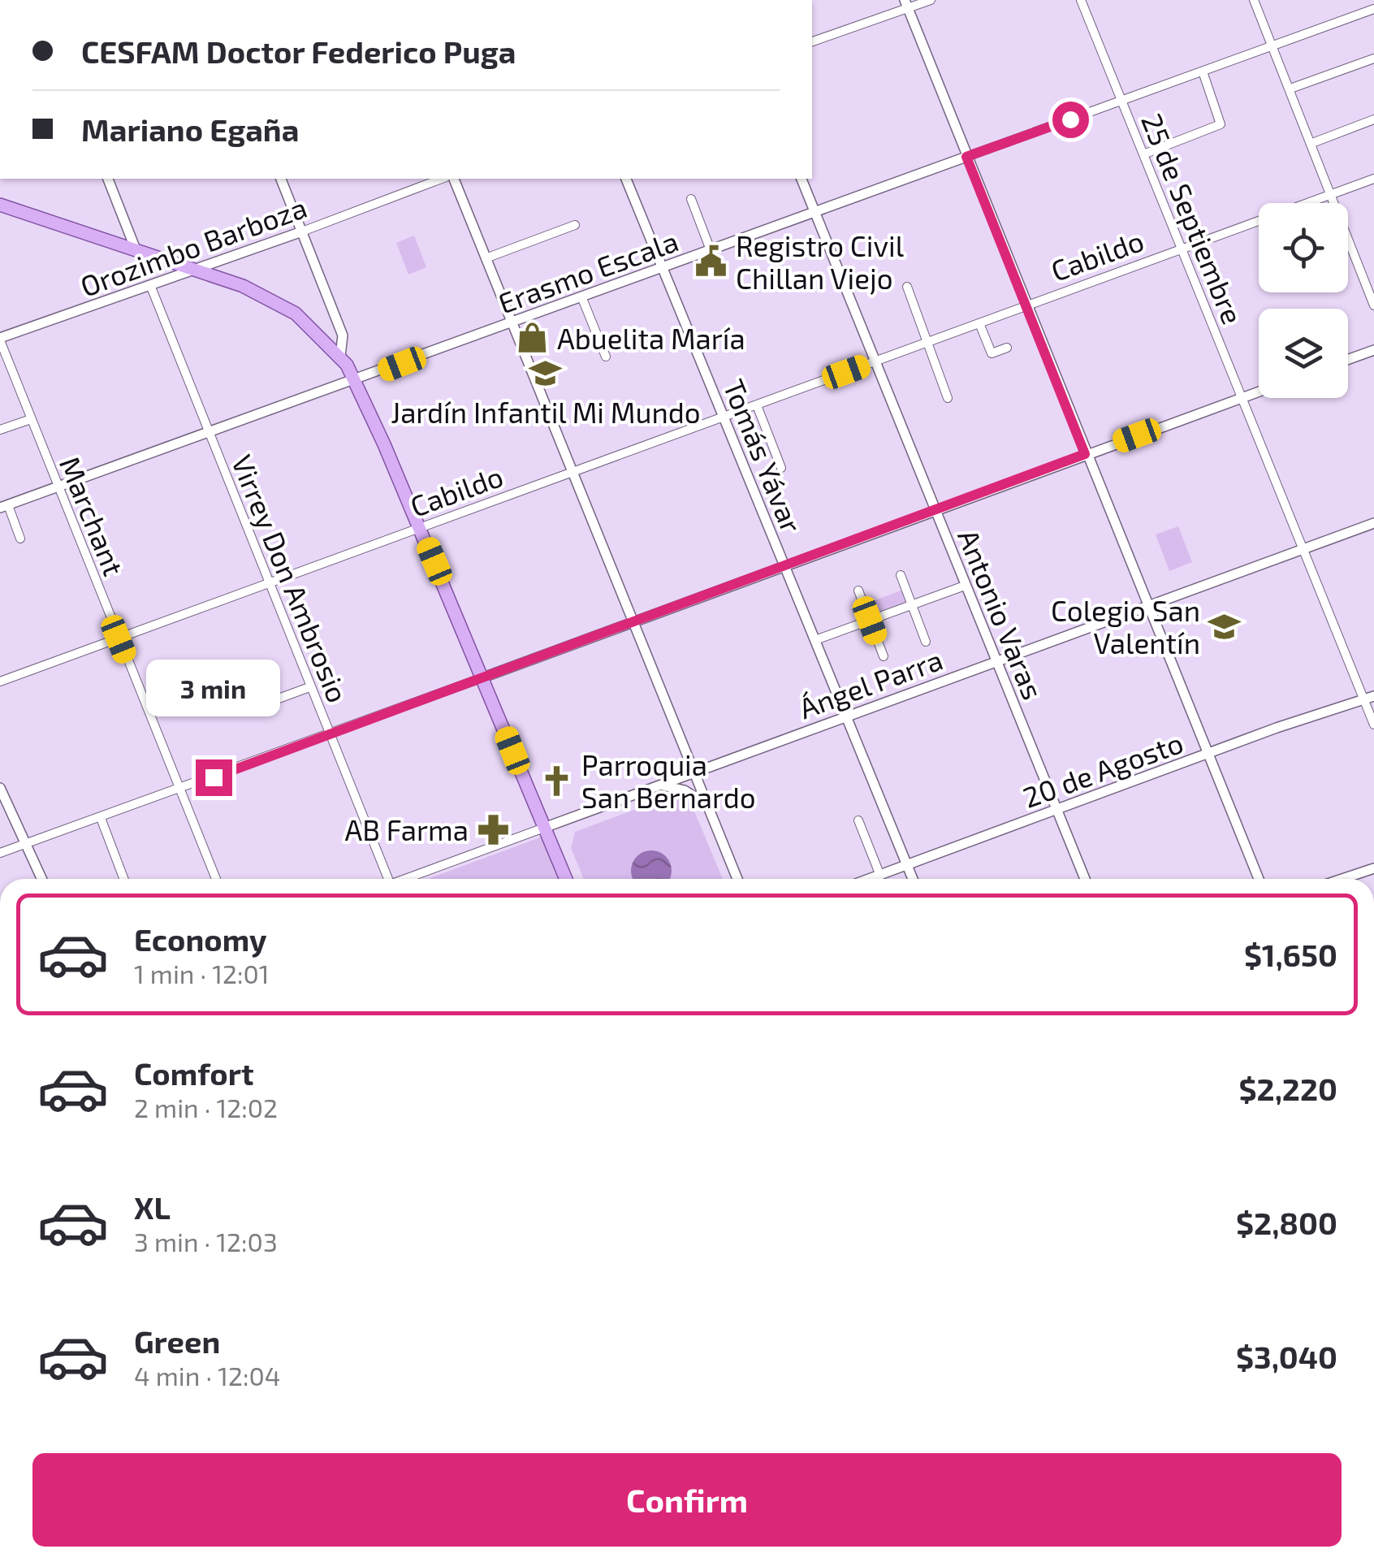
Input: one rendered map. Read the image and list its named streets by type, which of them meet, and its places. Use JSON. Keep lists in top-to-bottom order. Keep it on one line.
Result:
{"streets":{"street":["25 de Septiembre","Orozimbo Barboza","Cabildo","Erasmo Escala","Tomás Yávar","Marchant","Virrey Don Ambrosio","Antonio Varas","Ángel Parra","20 de Agosto"]},"crossings":[["25 de Septiembre","Cabildo"],["25 de Septiembre","Erasmo Escala"],["25 de Septiembre","Ángel Parra"],["25 de Septiembre","20 de Agosto"],["Orozimbo Barboza","Marchant"],["Orozimbo Barboza","Virrey Don Ambrosio"],["Cabildo","Tomás Yávar"],["Cabildo","Marchant"],["Cabildo","Virrey Don Ambrosio"],["Cabildo","Antonio Varas"],["Erasmo Escala","Tomás Yávar"],["Erasmo Escala","Marchant"],["Erasmo Escala","Virrey Don Ambrosio"],["Erasmo Escala","Antonio Varas"],["Tomás Yávar","Ángel Parra"],["Tomás Yávar","20 de Agosto"],["Antonio Varas","Ángel Parra"],["Antonio Varas","20 de Agosto"]],"places":{"public building":["Registro Civil Chillan Viejo"],"shop":["Abuelita María"],"school or university":["Jardín Infantil Mi Mundo","Colegio San Valentín"],"church":["Parroquia San Bernardo"],"pharmacy":["AB Farma"]},"page":{"banner":["CESFAM Doctor Federico Puga","Mariano Egaña"],"bubble":"3 min","list":[{"name":"Economy","note":"1 min · 12:01","value":"$1,650"},{"name":"Comfort","note":"2 min · 12:02","value":"$2,220"},{"name":"XL","note":"3 min · 12:03","value":"$2,800"},{"name":"Green","note":"4 min · 12:04","value":"$3,040"}],"buttons":"Confirm"}}
